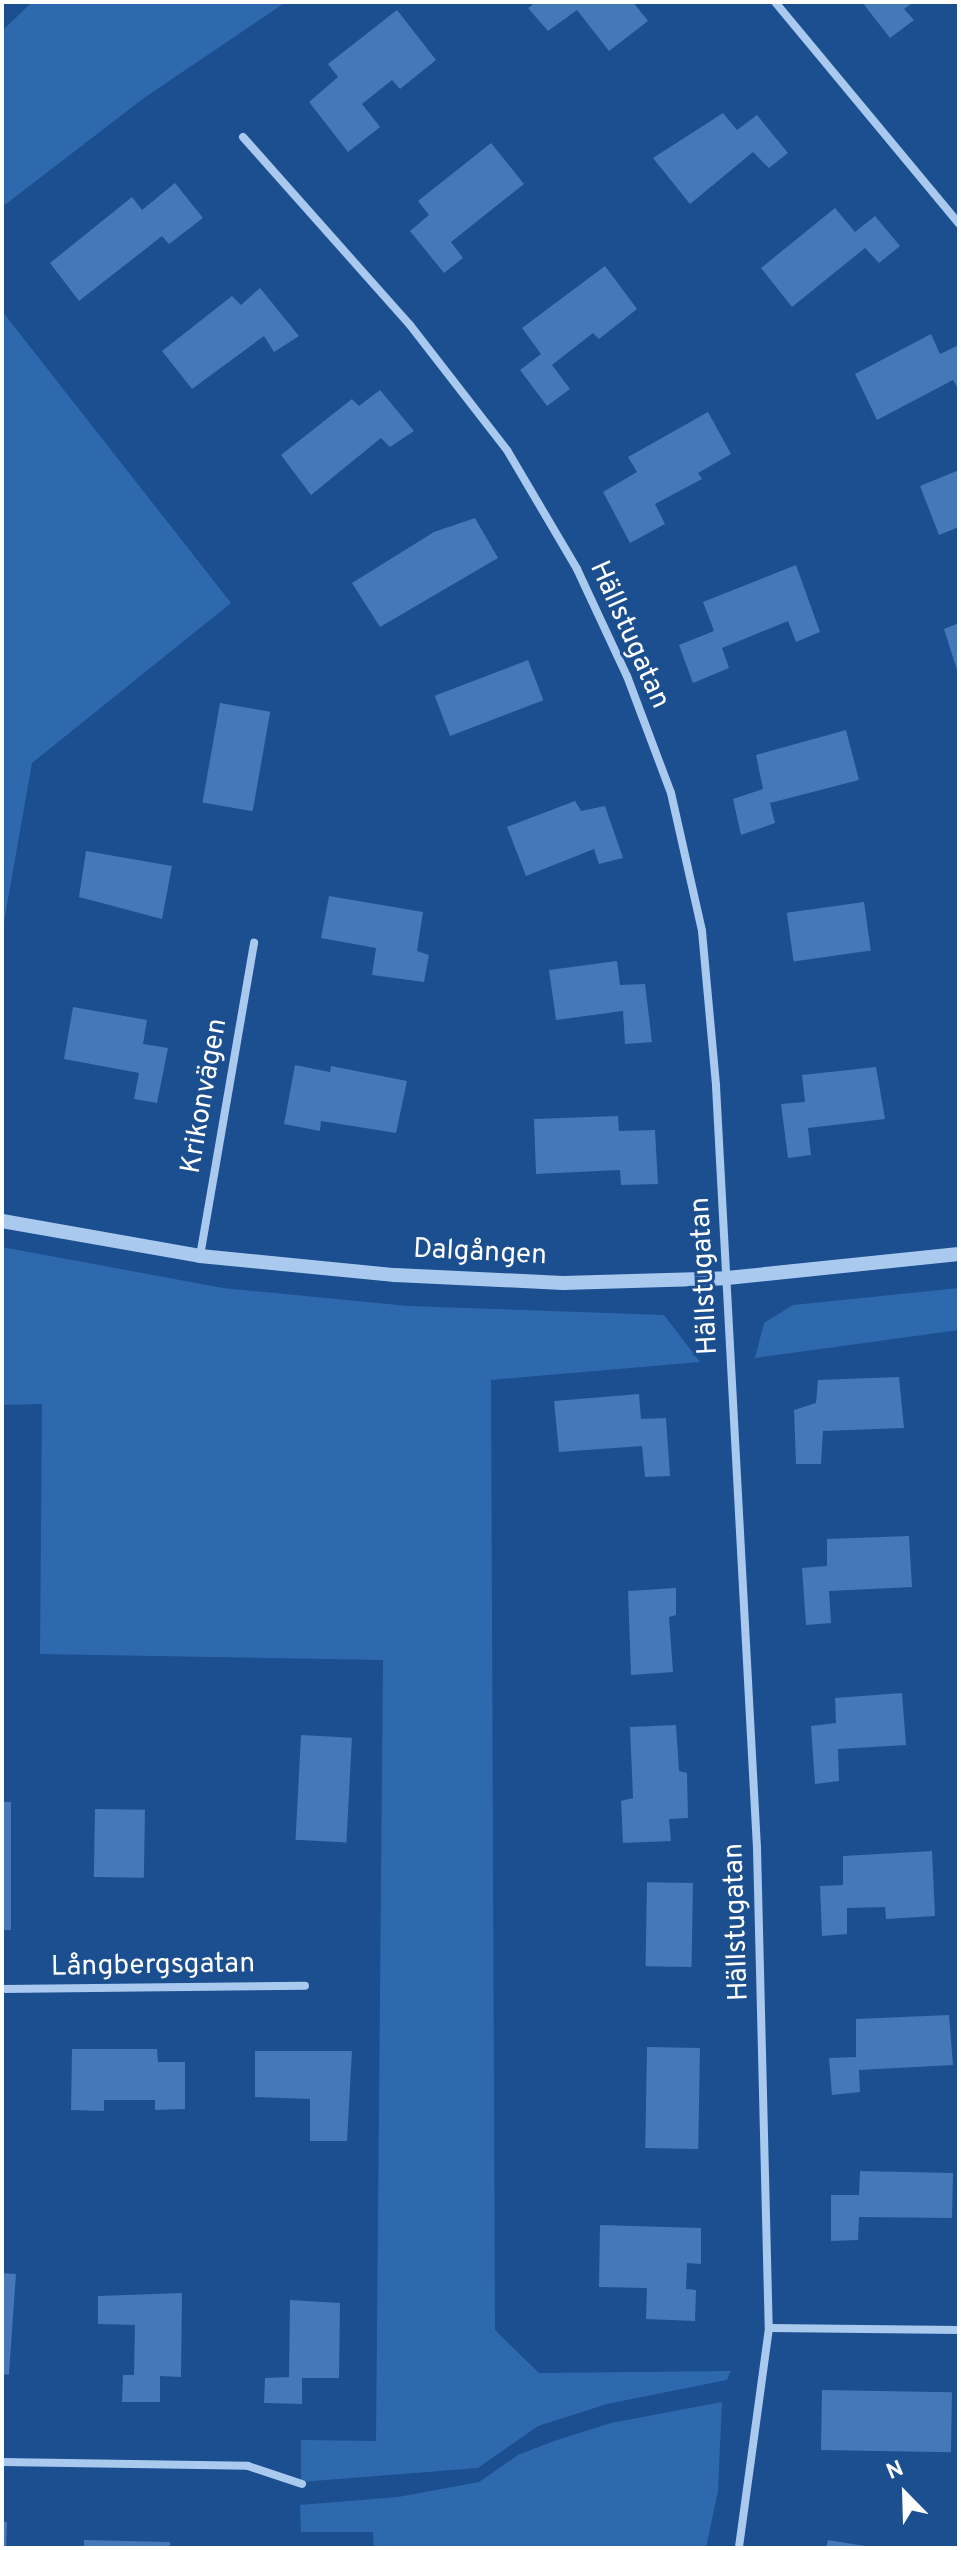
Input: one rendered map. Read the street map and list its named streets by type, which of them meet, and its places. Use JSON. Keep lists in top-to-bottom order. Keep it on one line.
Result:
{"streets":{"street":["Hällstugatan","Krikonvägen","Dalgången","Långbergsgatan"]},"crossings":[["Hällstugatan","Dalgången"],["Krikonvägen","Dalgången"]],"north":"top left"}
